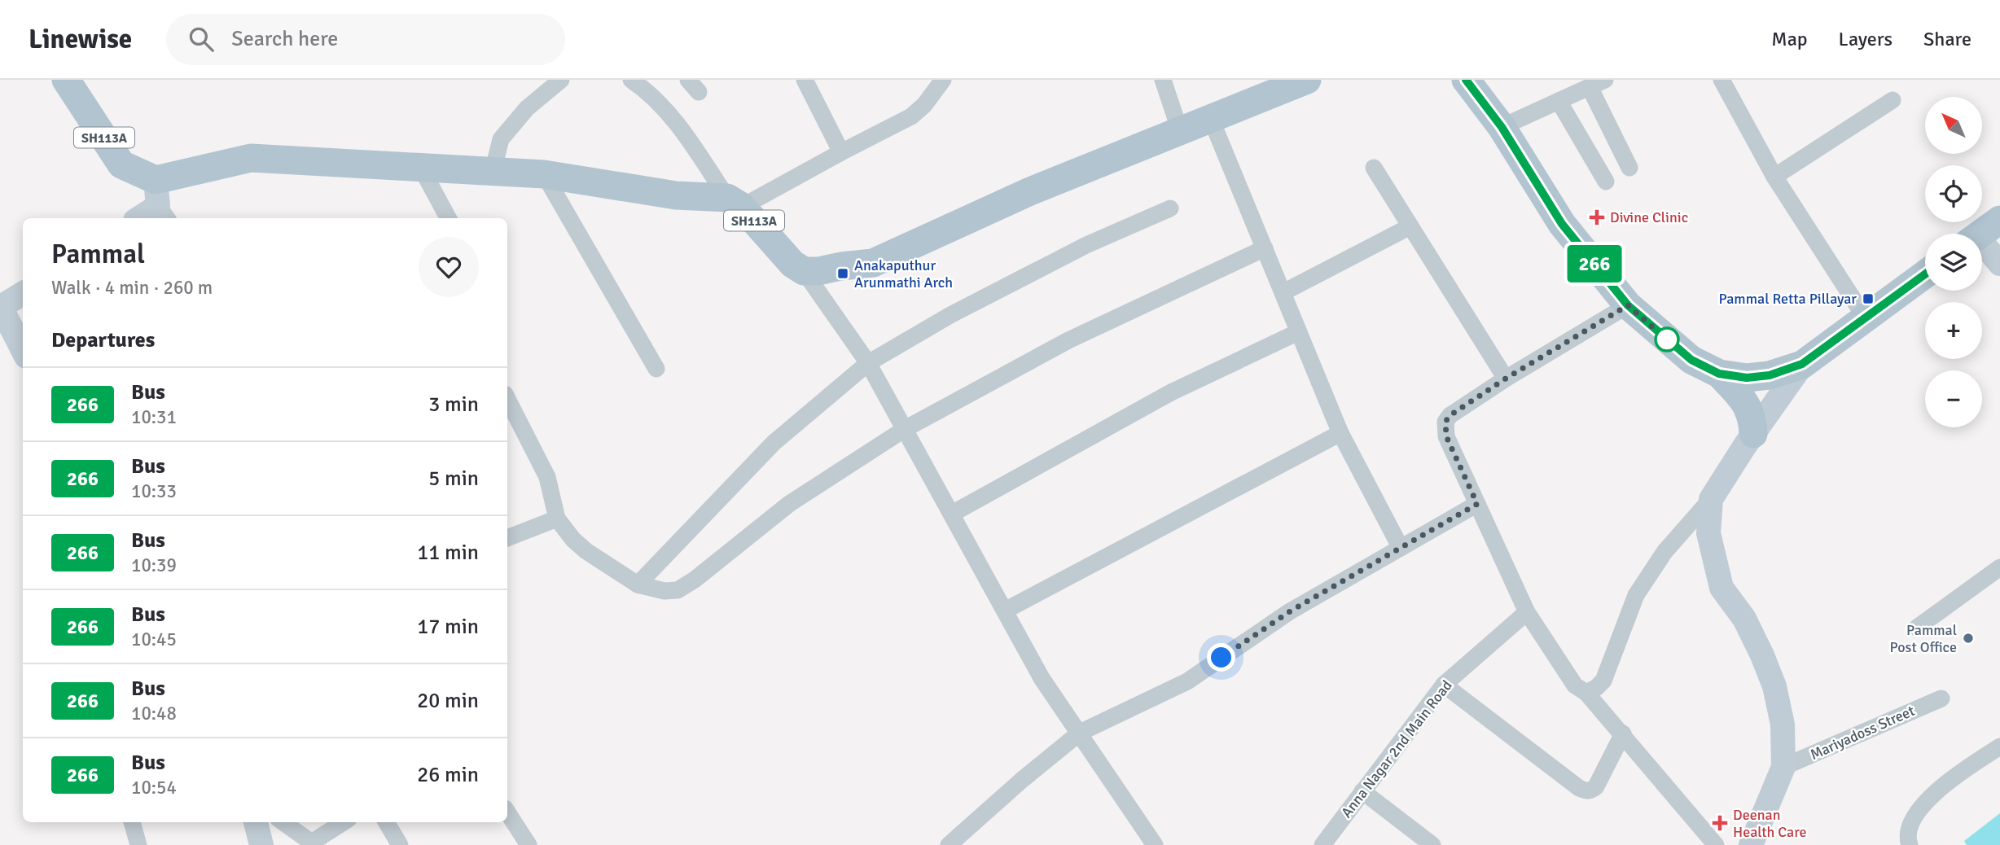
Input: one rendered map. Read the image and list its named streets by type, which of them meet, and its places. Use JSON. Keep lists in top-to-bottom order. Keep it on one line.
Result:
{"streets":{"main road":["SH113A"],"street":["Mariyadoss Street","Anna Nagar 2nd Main Road"]},"places":{"health":["Divine Clinic","Deenan Health Care"],"transit":["Anakaputhur Arunmathi Arch","Pammal Retta Pillayar"],"other":["Pammal Post Office"]},"lines":["bus line 266"],"north":"top left","page":{"header":"Linewise","search":"Search here","nav":["Map","Layers","Share"],"on_map":"266","map_buttons":["+","−"],"heading":[["Pammal","Walk · 4 min · 260 m"],"Departures"],"list":[{"mark":"266","name":"Bus","note":"10:31","value":"3 min"},{"mark":"266","name":"Bus","note":"10:33","value":"5 min"},{"mark":"266","name":"Bus","note":"10:39","value":"11 min"},{"mark":"266","name":"Bus","note":"10:45","value":"17 min"},{"mark":"266","name":"Bus","note":"10:48","value":"20 min"},{"mark":"266","name":"Bus","note":"10:54","value":"26 min"}]}}
